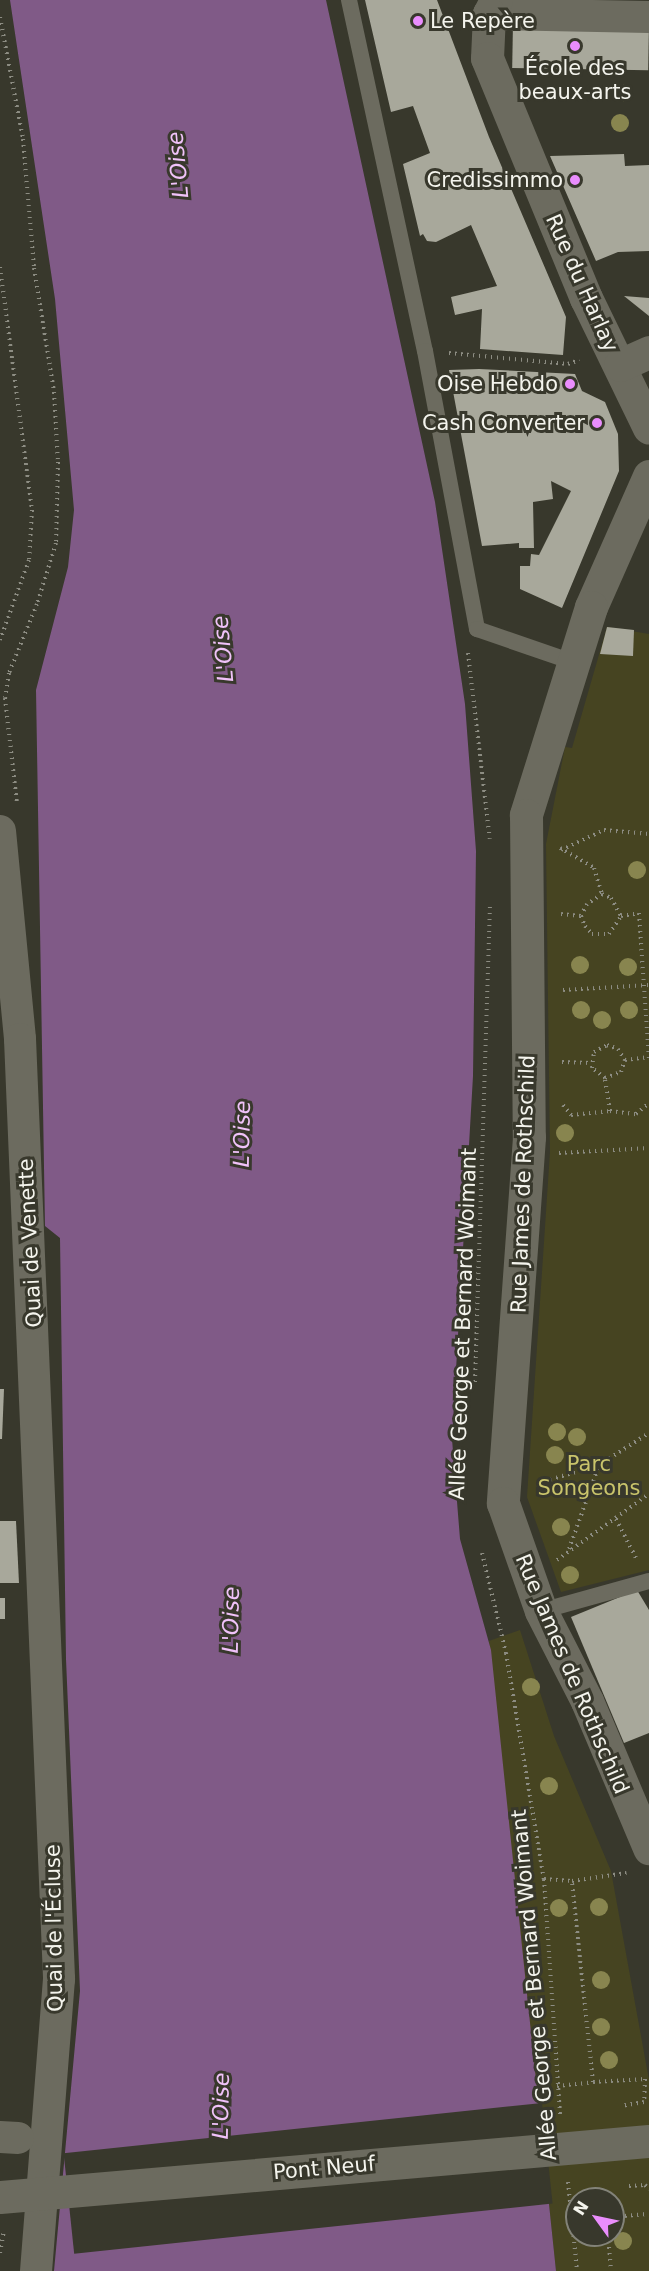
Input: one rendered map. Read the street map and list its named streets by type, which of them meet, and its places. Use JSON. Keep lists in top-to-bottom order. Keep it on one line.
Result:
{"streets":{"street":["Rue du Harlay","Rue James de Rothschild","Quai de Venette","Quai de l'Écluse","Pont Neuf"],"path":["Allée George et Bernard Woimant"]},"crossings":[["Quai de Venette","Quai de l'Écluse"]],"water":["L'Oise"],"parks":["Parc Songeons"],"places":["Le Repère","École des beaux-arts","Credissimmo","Oise Hebdo","Cash Converter"],"north":"top left"}
